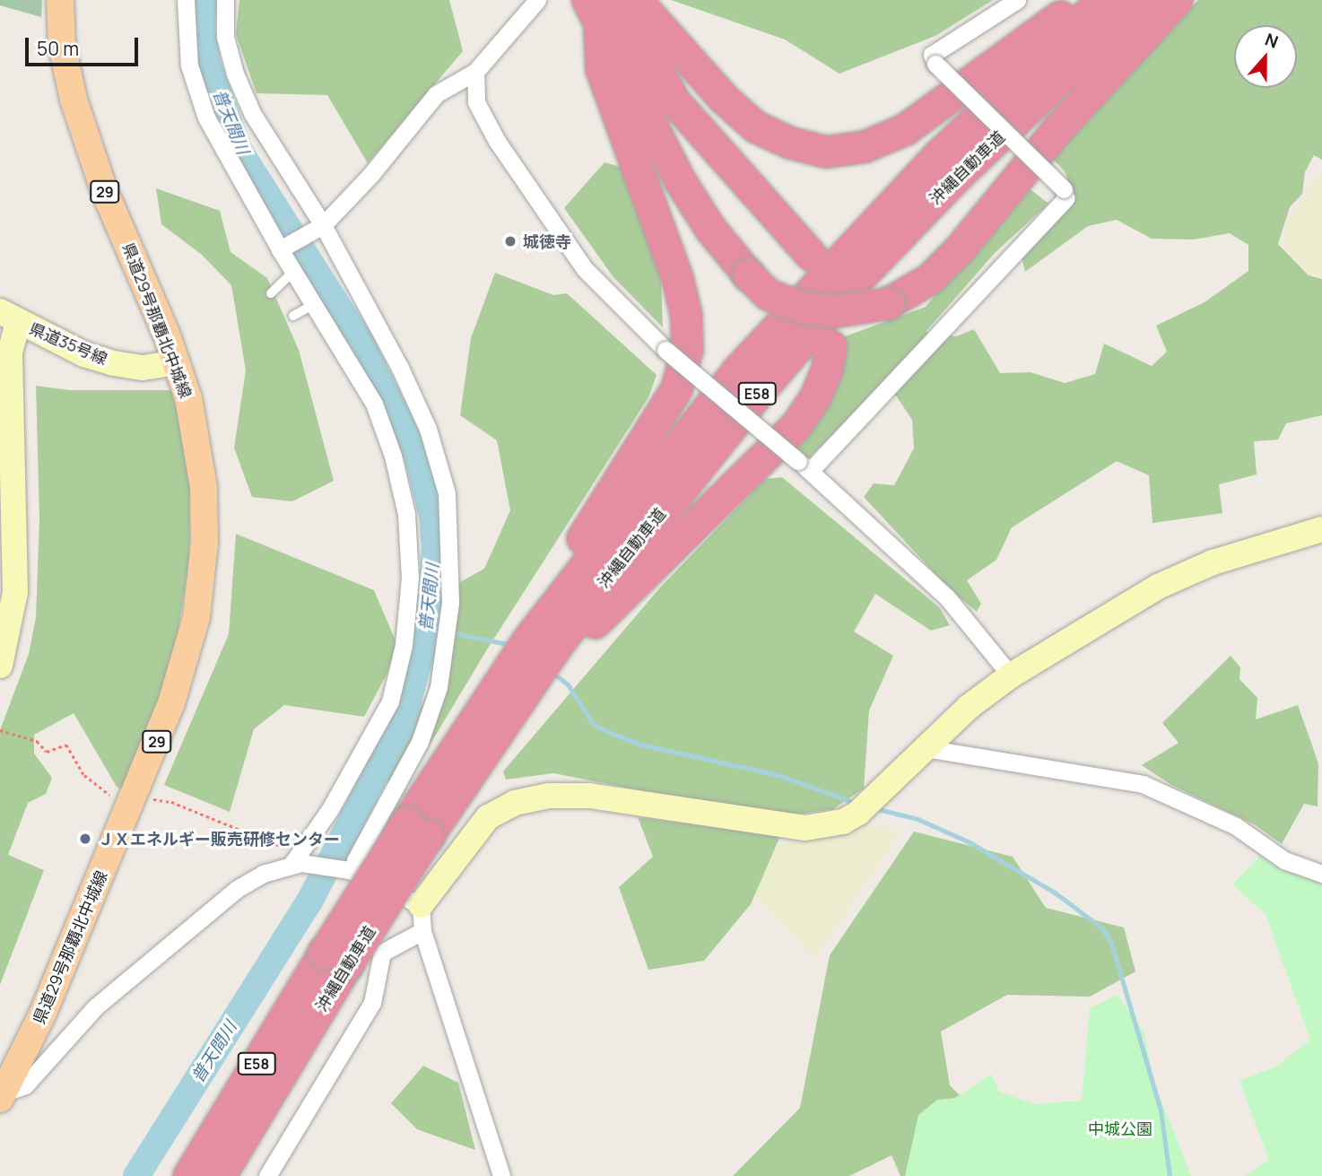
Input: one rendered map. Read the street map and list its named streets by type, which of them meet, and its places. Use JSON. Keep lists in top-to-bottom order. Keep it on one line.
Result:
{"streets":{"highway":["沖縄自動車道","E58"],"main road":["29","県道29号那覇北中城線"],"street":["県道35号線"]},"crossings":[["県道29号那覇北中城線","県道35号線"]],"water":["普天間川"],"parks":["中城公園"],"places":["城徳寺","ＪＸエネルギー販売研修センター"],"scale_bar":"50 m","north":"top"}
